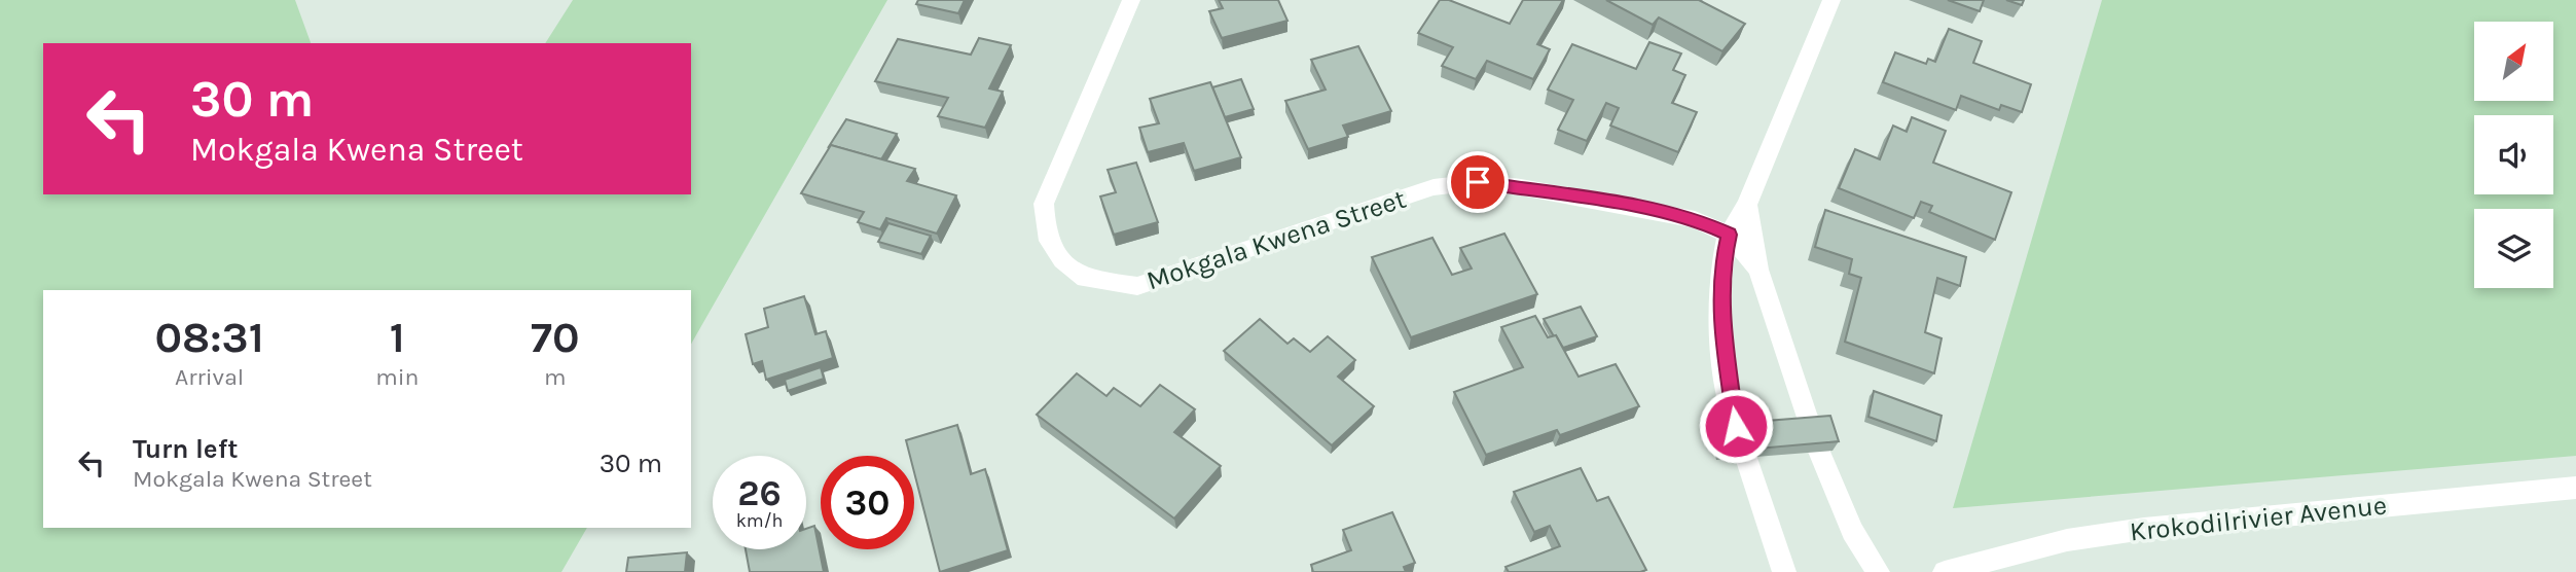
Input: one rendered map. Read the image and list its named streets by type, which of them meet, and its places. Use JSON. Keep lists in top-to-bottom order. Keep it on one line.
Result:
{"streets":{"street":["Mokgala Kwena Street","Krokodilrivier Avenue"]},"north":"top right","page":{"turn":["30 m","Mokgala Kwena Street"],"eta":["08:31","Arrival","1","min","70","m"],"list":[{"name":"Turn left","note":"Mokgala Kwena Street","value":"30 m"}],"speed":"26 km/h","limit":"30"}}
